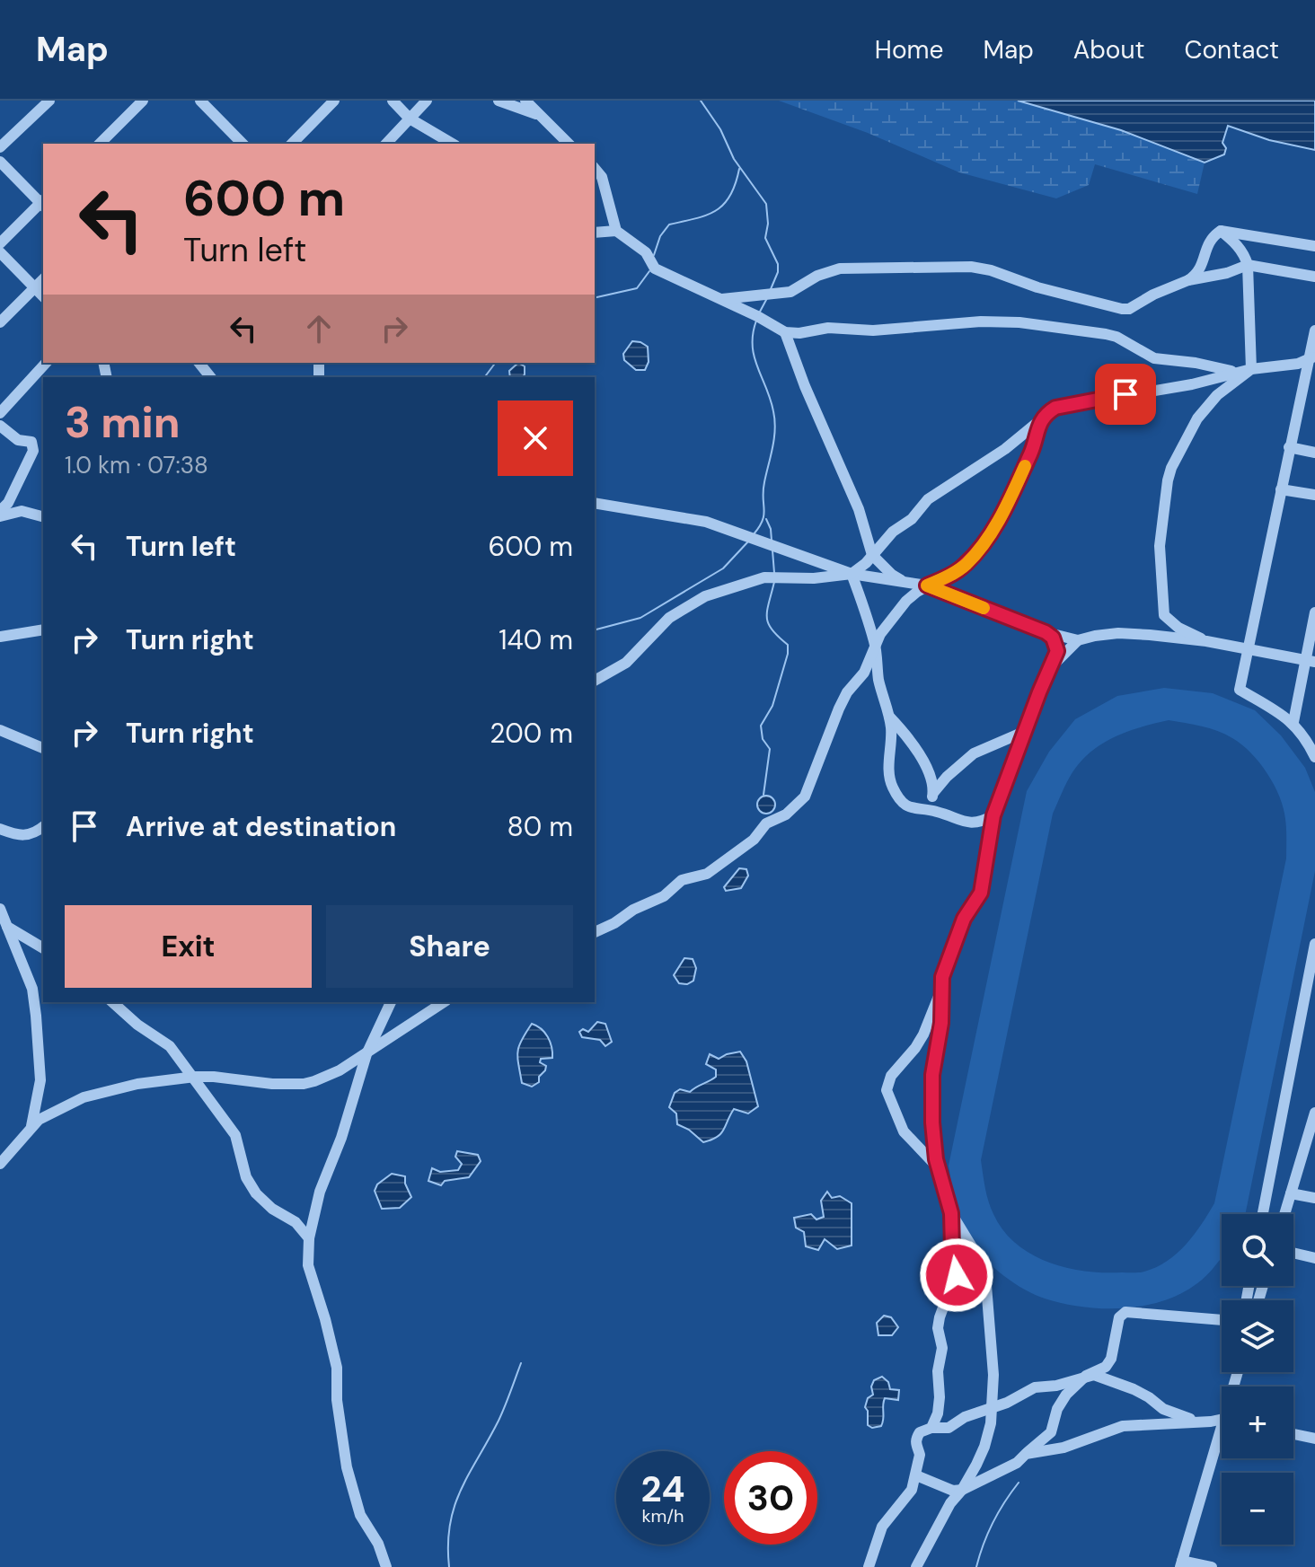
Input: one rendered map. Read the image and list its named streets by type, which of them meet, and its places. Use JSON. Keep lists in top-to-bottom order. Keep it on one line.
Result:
{"page":{"header":"Map","nav":["Home","Map","About","Contact"],"turn":["600 m","Turn left"],"heading":["3 min","1.0 km · 07:38"],"list":[{"name":"Turn left","value":"600 m"},{"name":"Turn right","value":"140 m"},{"name":"Turn right","value":"200 m"},{"name":"Arrive at destination","value":"80 m"}],"buttons":["Exit","Share"],"map_buttons":["+","−"],"speed":"24 km/h","limit":"30"}}
